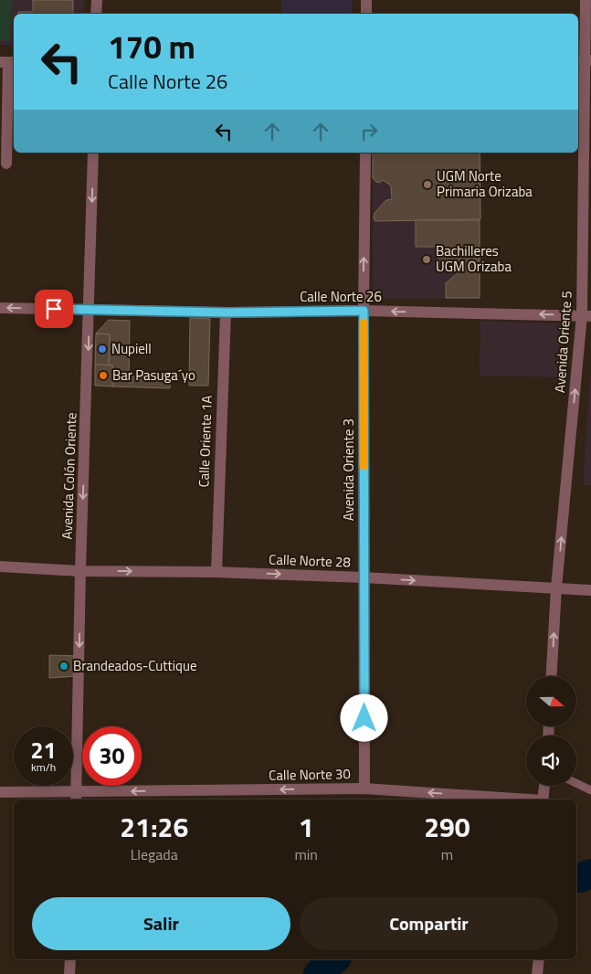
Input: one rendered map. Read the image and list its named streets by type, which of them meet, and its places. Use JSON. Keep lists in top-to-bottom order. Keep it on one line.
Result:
{"streets":{"street":["Calle Norte 26","Avenida Oriente 5","Calle Oriente 1A","Avenida Oriente 3","Avenida Colón Oriente","Calle Norte 28","Calle Norte 30"]},"crossings":[["Calle Norte 26","Avenida Oriente 5"],["Calle Norte 26","Calle Oriente 1A"],["Calle Norte 26","Avenida Oriente 3"],["Calle Norte 26","Avenida Colón Oriente"],["Avenida Oriente 5","Calle Norte 28"],["Calle Oriente 1A","Calle Norte 28"],["Avenida Oriente 3","Calle Norte 28"],["Avenida Oriente 3","Calle Norte 30"],["Avenida Colón Oriente","Calle Norte 28"],["Avenida Colón Oriente","Calle Norte 30"]],"one_way":["Calle Norte 26","Avenida Oriente 5","Avenida Colón Oriente","Calle Norte 28","Calle Norte 30"],"places":["UGM Norte Primaria Orizaba","Bachilleres UGM Orizaba","Nupiell","Bar Pasuga´yo","Brandeados-Cuttique"],"north":"right","page":{"turn":["170 m","Calle Norte 26"],"speed":"21 km/h","limit":"30","eta":["21:26","Llegada","1","min","290","m"],"buttons":["Salir","Compartir"]}}
